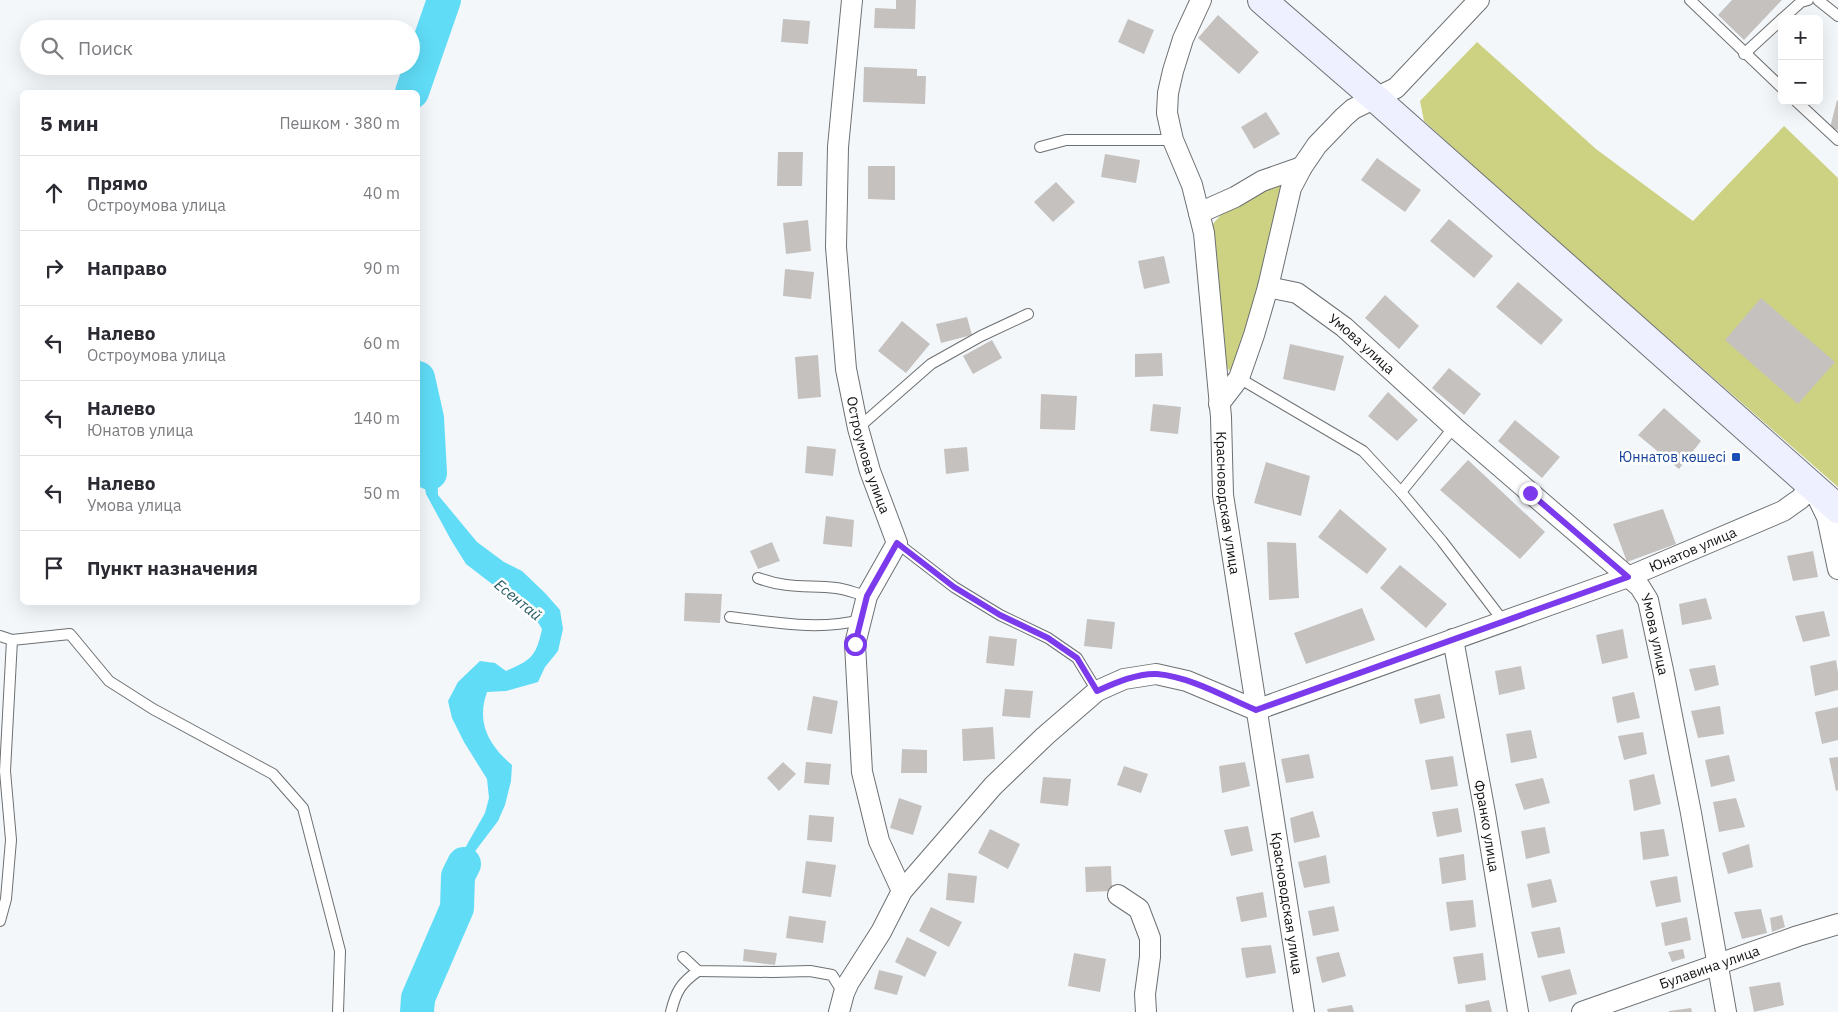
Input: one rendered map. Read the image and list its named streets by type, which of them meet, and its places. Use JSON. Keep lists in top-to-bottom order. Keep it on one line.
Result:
{"streets":{"street":["Умова улица","Остроумова улица","Красноводская улица","Юнатов улица","Франко улица","Булавина улица"]},"crossings":[["Умова улица","Юнатов улица"],["Умова улица","Булавина улица"],["Красноводская улица","Юнатов улица"],["Юнатов улица","Франко улица"]],"water":["Есентай"],"places":{"transit":["Юннатов көшесі"]},"page":{"map_buttons":["+","−"],"search":"Поиск","heading":["5 мин","Пешком · 380 m"],"list":[["Прямо","Остроумова улица","40 m"],["Направо","90 m"],["Налево","Остроумова улица","60 m"],["Налево","Юнатов улица","140 m"],["Налево","Умова улица","50 m"],"Пункт назначения"]}}
